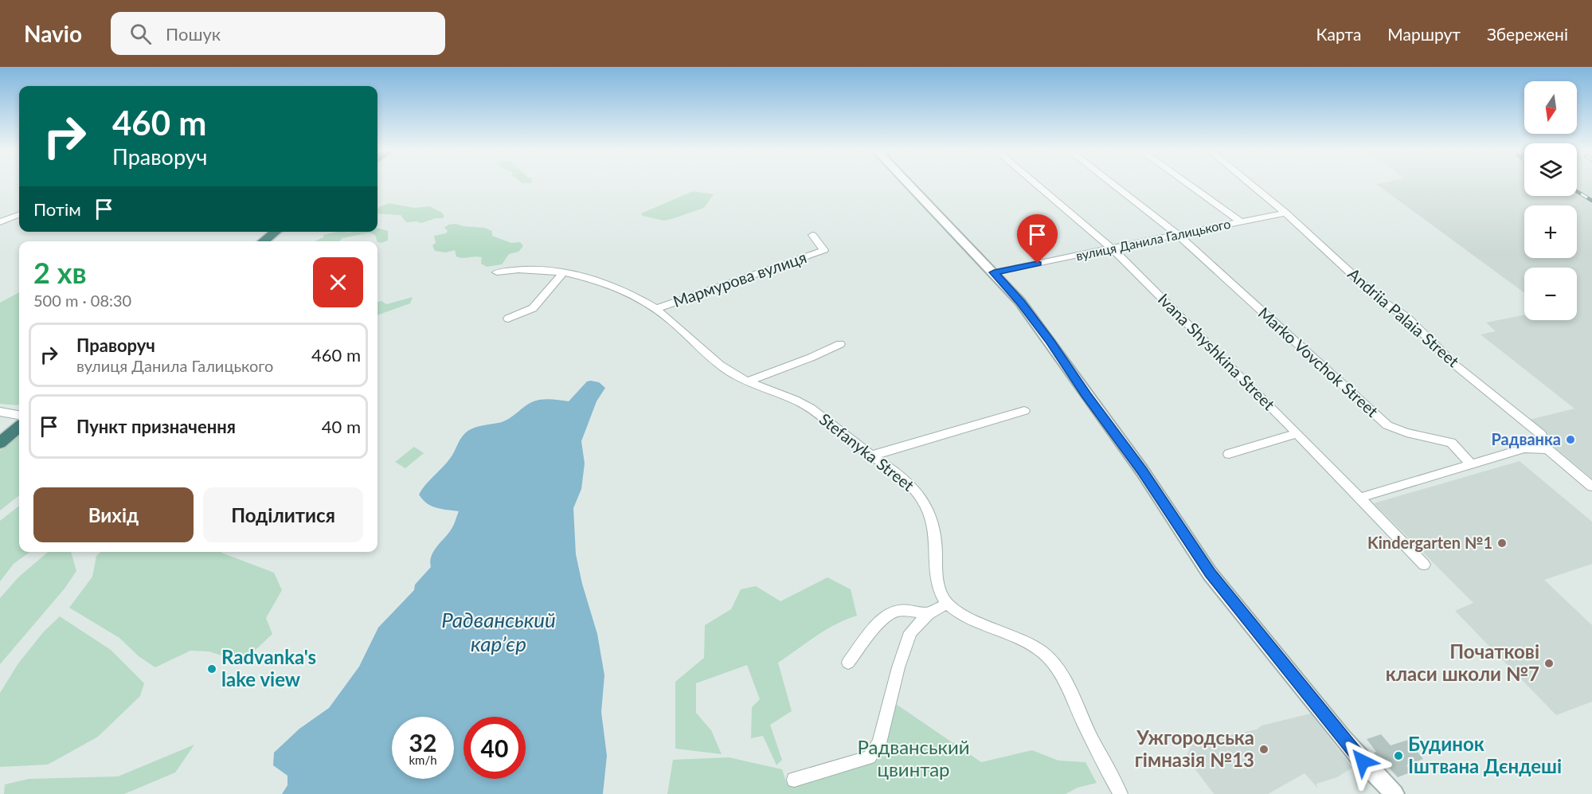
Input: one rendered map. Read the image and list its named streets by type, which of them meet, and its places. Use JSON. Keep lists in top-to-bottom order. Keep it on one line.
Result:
{"streets":{"street":["вулиця Данила Галицького","Мармурова вулиця","Andriia Palaia Street","Ivana Shyshkina Street","Marko Vovchok Street","Stefanyka Street"]},"crossings":[["вулиця Данила Галицького","Andriia Palaia Street"],["вулиця Данила Галицького","Ivana Shyshkina Street"],["вулиця Данила Галицького","Marko Vovchok Street"],["Мармурова вулиця","Stefanyka Street"]],"water":["Радванський карʼєр"],"parks":["Радванський цвинтар"],"places":["Радванка","Kindergarten №1","Початкові класи школи №7","Radvanka's lake view","Ужгородська гімназія №13","Будинок Іштвана Дєндеші"],"north":"bottom","page":{"header":"Navio","search":"Пошук","nav":["Карта","Маршрут","Збережені"],"map_buttons":["+","−"],"turn":["460 m","Праворуч"],"then":"Потім","heading":["2 хв","500 m · 08:30"],"list":[{"name":"Праворуч","note":"вулиця Данила Галицького","value":"460 m"},{"name":"Пункт призначення","value":"40 m"}],"buttons":["Вихід","Поділитися"],"speed":"32 km/h","limit":"40"}}
